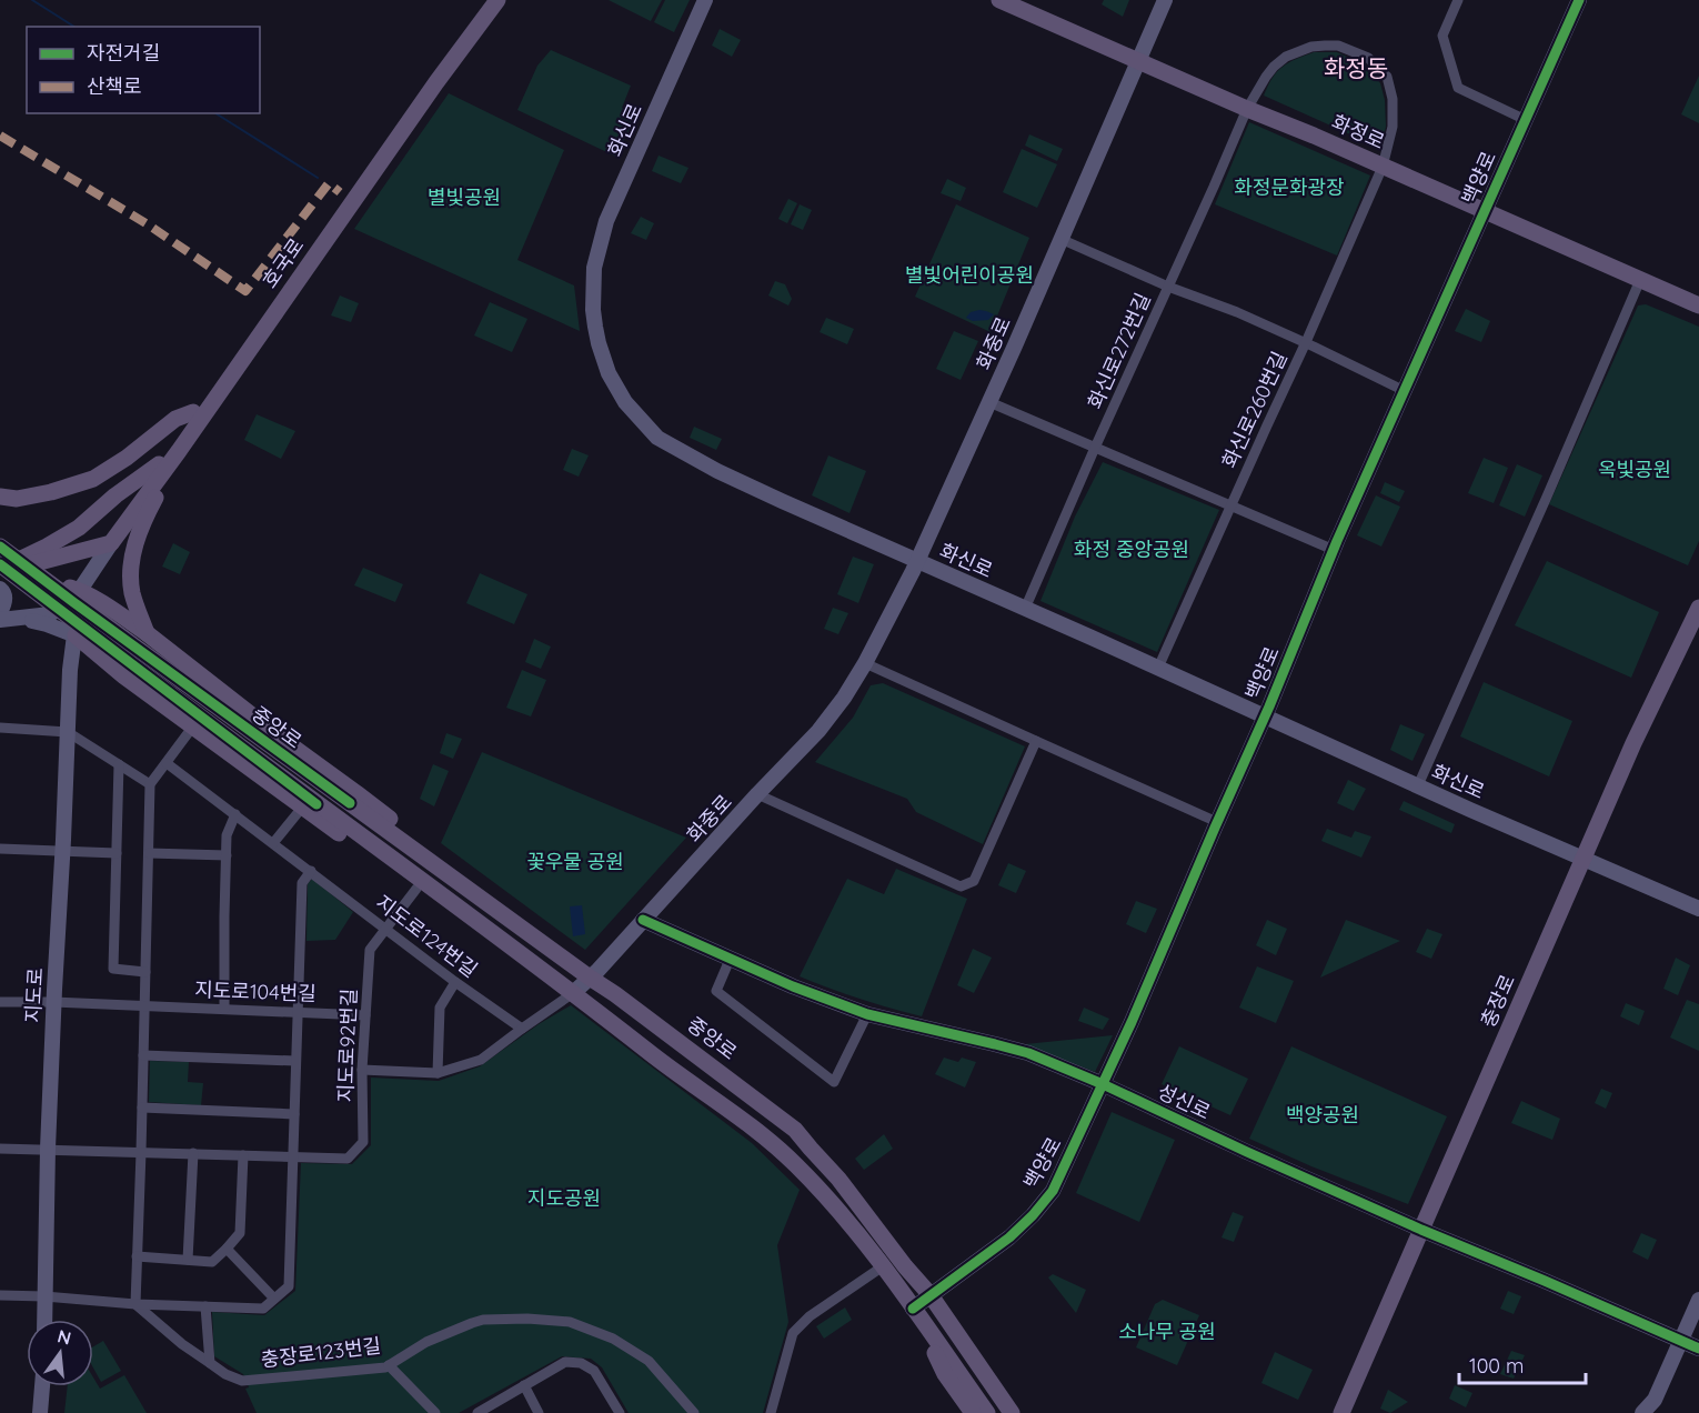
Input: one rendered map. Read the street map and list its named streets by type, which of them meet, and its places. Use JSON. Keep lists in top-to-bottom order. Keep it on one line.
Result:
{"streets":{"main road":["화신로","화정로","백양로","호국로","화중로","중앙로","지도로","충장로","성신로"],"street":["화신로272번길","화신로260번길","지도로124번길","지도로104번길","지도로92번길","충장로123번길"]},"crossings":[["화신로","백양로"],["화신로","화중로"],["화신로","화신로272번길"],["화신로","화신로260번길"],["화신로","충장로"],["화정로","백양로"],["화정로","화중로"],["화정로","화신로272번길"],["화정로","화신로260번길"],["백양로","중앙로"],["백양로","성신로"],["호국로","지도로"],["화중로","중앙로"],["화중로","성신로"],["화신로272번길","화신로260번길"],["지도로124번길","지도로92번길"],["지도로104번길","지도로"],["지도로104번길","지도로92번길"],["지도로","지도로92번길"],["충장로","성신로"]],"districts":["화정동"],"parks":["화정문화광장","별빛공원","별빛어린이공원","옥빛공원","화정 중앙공원","꽃우물 공원","백양공원","지도공원","소나무 공원"],"legend":["자전거길","산책로"],"scale_bar":"100 m","north":"top"}
